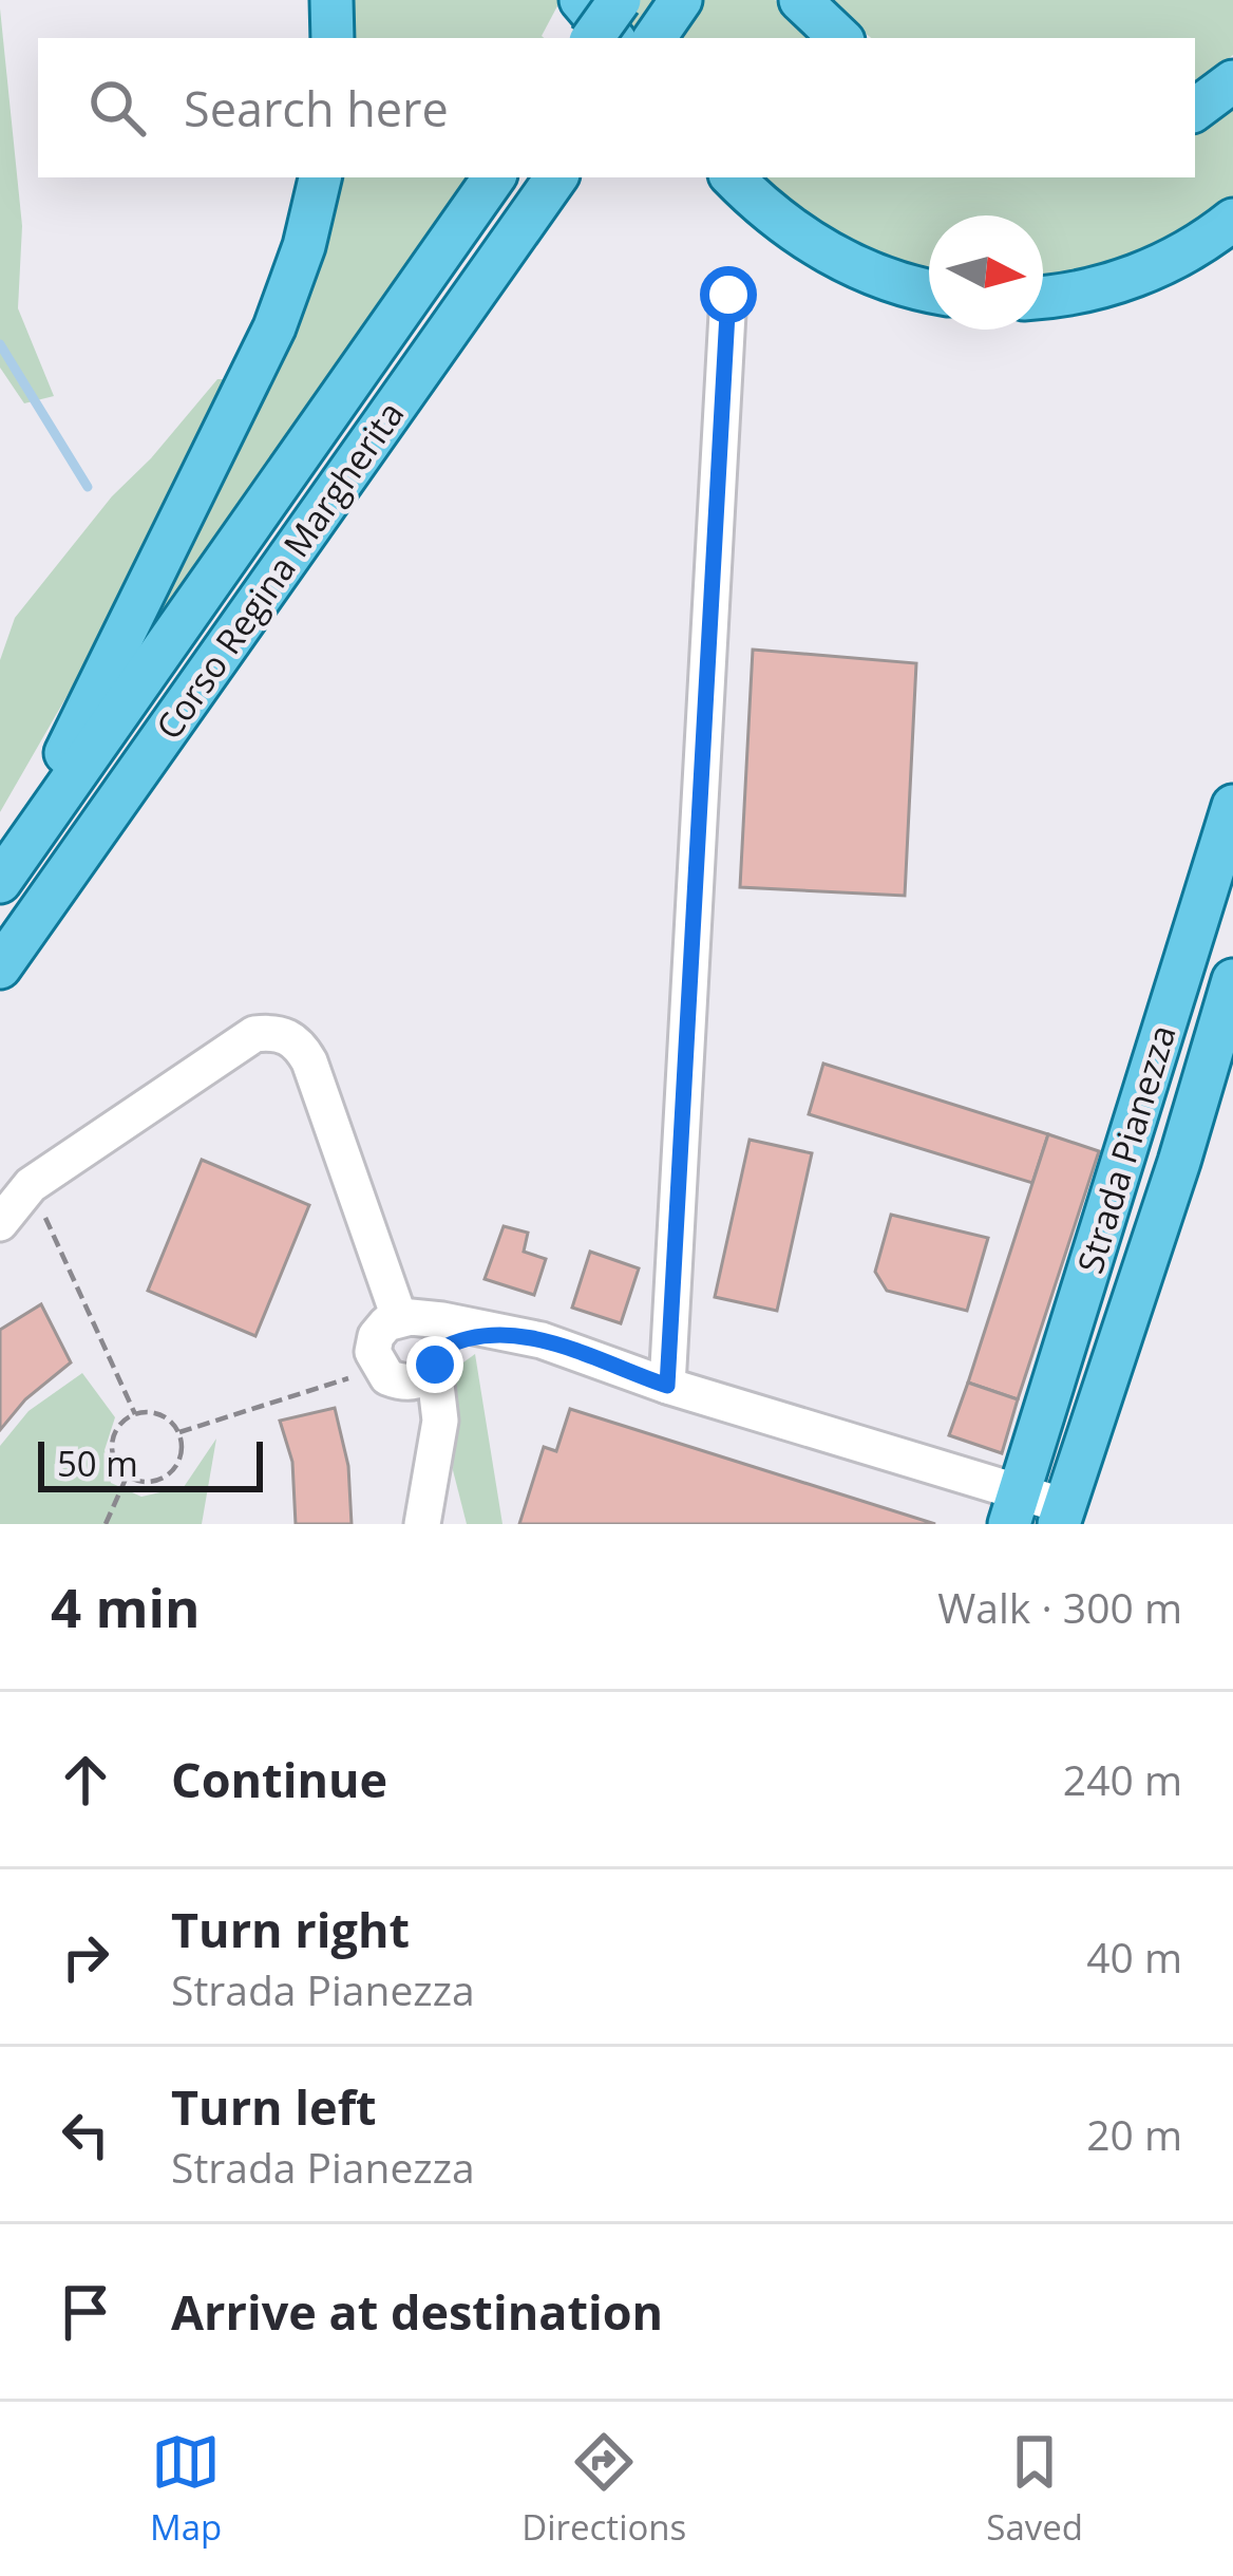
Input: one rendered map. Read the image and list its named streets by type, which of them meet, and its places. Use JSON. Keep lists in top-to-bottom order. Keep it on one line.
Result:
{"streets":{"main road":["Corso Regina Margherita","Strada Pianezza"]},"scale_bar":"50 m","north":"right","page":{"search":"Search here","scale":"50 m","heading":["4 min","Walk · 300 m"],"list":[["Continue","240 m"],["Turn right","Strada Pianezza","40 m"],["Turn left","Strada Pianezza","20 m"],"Arrive at destination"],"nav":["Map","Directions","Saved"]}}
